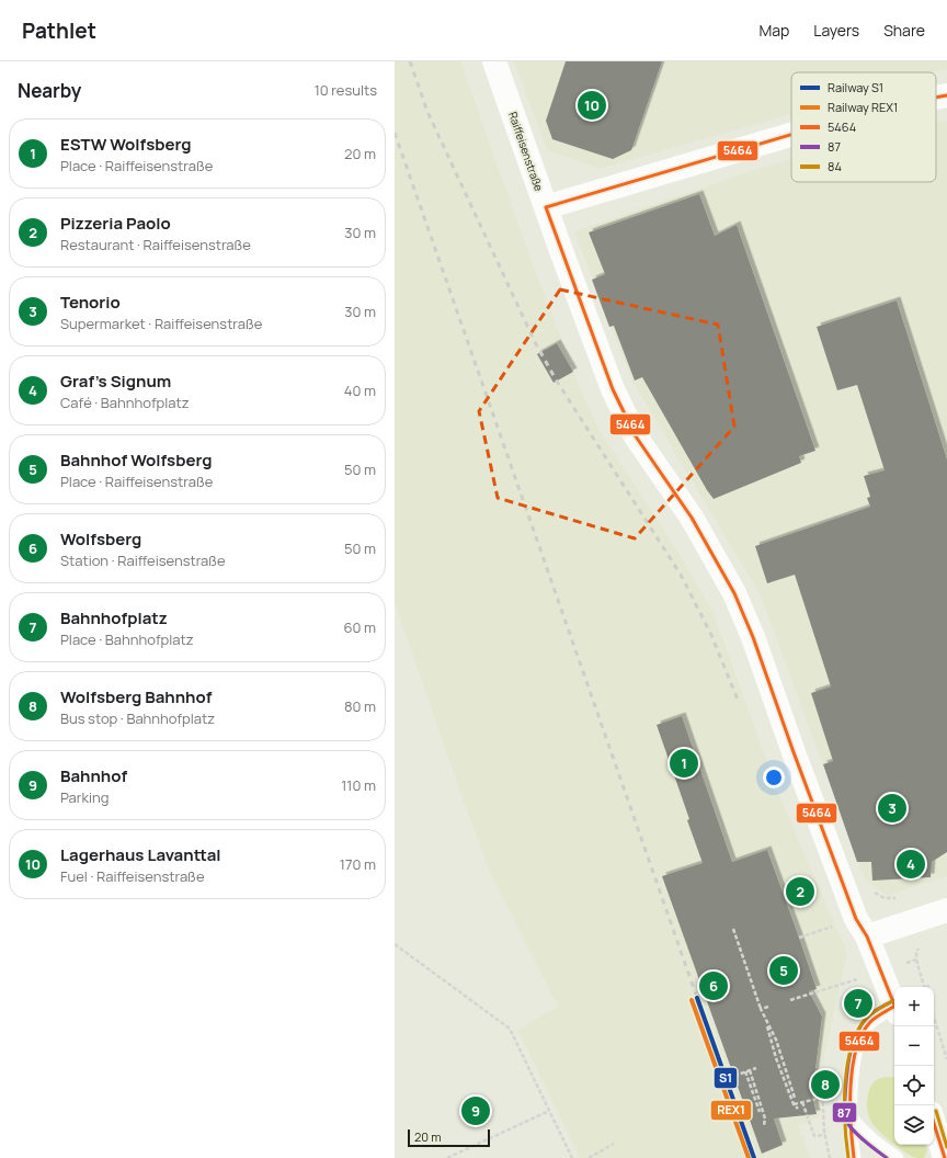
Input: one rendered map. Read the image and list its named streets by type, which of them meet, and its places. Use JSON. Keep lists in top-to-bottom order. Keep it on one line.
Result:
{"streets":{"street":["Raiffeisenstraße"]},"lines":["transit line 5464","rail line S1","rail line REX1","transit line 84","transit line 87"],"legend":["Railway S1","Railway REX1","5464","87","84"],"scale_bar":"20 m","page":{"header":"Pathlet","nav":["Map","Layers","Share"],"heading":["Nearby","10 results"],"pins":["10","1","3","4","2","5","6","7","8","9"],"list":[{"mark":"1","name":"ESTW Wolfsberg","note":"Place · Raiffeisenstraße","value":"20 m"},{"mark":"2","name":"Pizzeria Paolo","note":"Restaurant · Raiffeisenstraße","value":"30 m"},{"mark":"3","name":"Tenorio","note":"Supermarket · Raiffeisenstraße","value":"30 m"},{"mark":"4","name":"Graf's Signum","note":"Café · Bahnhofplatz","value":"40 m"},{"mark":"5","name":"Bahnhof Wolfsberg","note":"Place · Raiffeisenstraße","value":"50 m"},{"mark":"6","name":"Wolfsberg","note":"Station · Raiffeisenstraße","value":"50 m"},{"mark":"7","name":"Bahnhofplatz","note":"Place · Bahnhofplatz","value":"60 m"},{"mark":"8","name":"Wolfsberg Bahnhof","note":"Bus stop · Bahnhofplatz","value":"80 m"},{"mark":"9","name":"Bahnhof","note":"Parking","value":"110 m"},{"mark":"10","name":"Lagerhaus Lavanttal","note":"Fuel · Raiffeisenstraße","value":"170 m"}],"map_buttons":["+","−"],"scale":"20 m"}}
